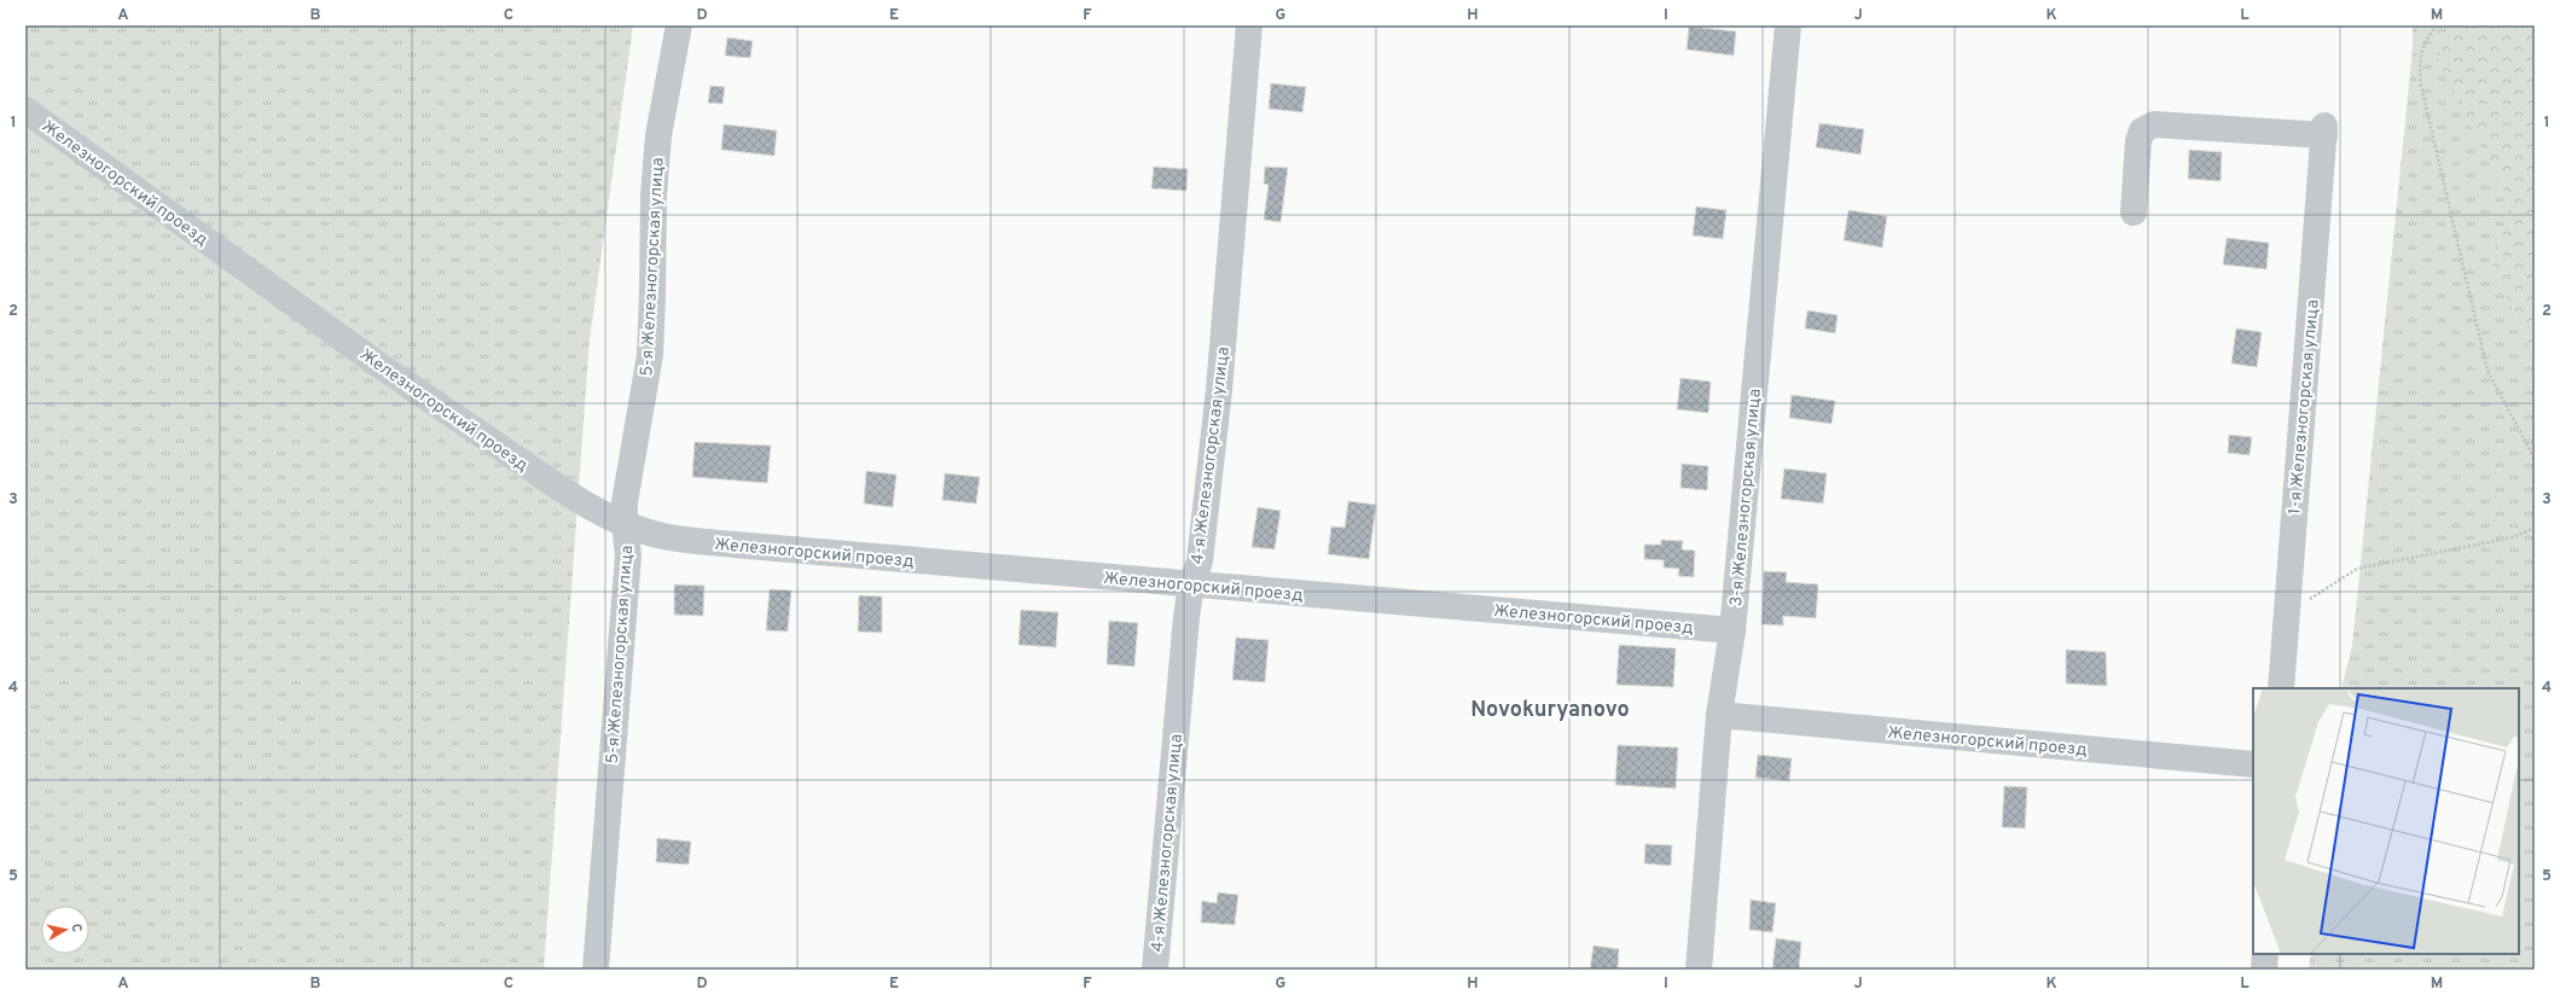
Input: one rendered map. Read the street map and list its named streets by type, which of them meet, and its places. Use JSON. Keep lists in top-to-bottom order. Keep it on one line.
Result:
{"streets":{"street":["Железногорский проезд","5-я Железногорская улица","1-я Железногорская улица","4-я Железногорская улица","3-я Железногорская улица"]},"crossings":[["Железногорский проезд","5-я Железногорская улица"],["Железногорский проезд","4-я Железногорская улица"],["Железногорский проезд","3-я Железногорская улица"]],"districts":["Novokuryanovo"],"north":"right","grid":{"columns":["A","B","C","D","E","F","G","H","I","J","K","L","M"],"rows":["1","2","3","4","5"]}}
